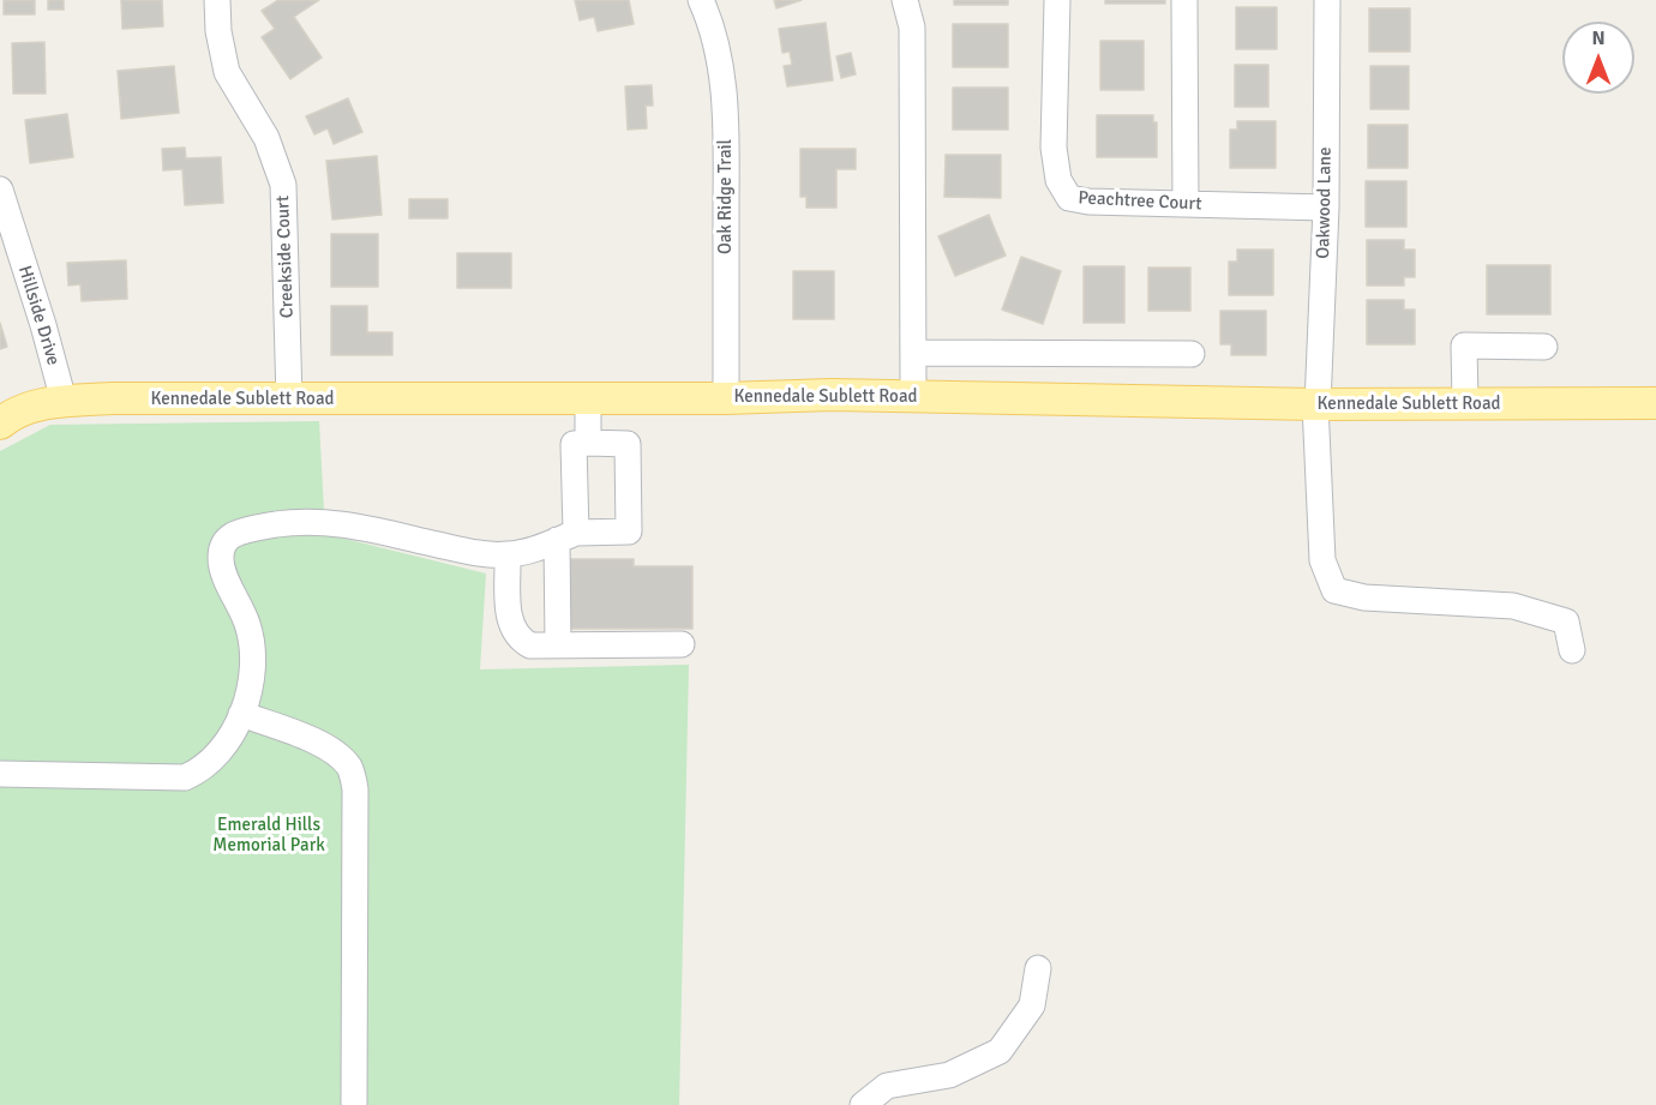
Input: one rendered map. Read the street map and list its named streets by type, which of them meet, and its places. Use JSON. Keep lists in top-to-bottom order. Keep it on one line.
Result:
{"streets":{"main road":["Kennedale Sublett Road"],"street":["Oak Ridge Trail","Peachtree Court","Oakwood Lane","Creekside Court","Hillside Drive"]},"crossings":[["Oak Ridge Trail","Kennedale Sublett Road"],["Peachtree Court","Oakwood Lane"],["Oakwood Lane","Kennedale Sublett Road"],["Creekside Court","Kennedale Sublett Road"],["Hillside Drive","Kennedale Sublett Road"]],"parks":["Emerald Hills Memorial Park"],"north":"top"}
